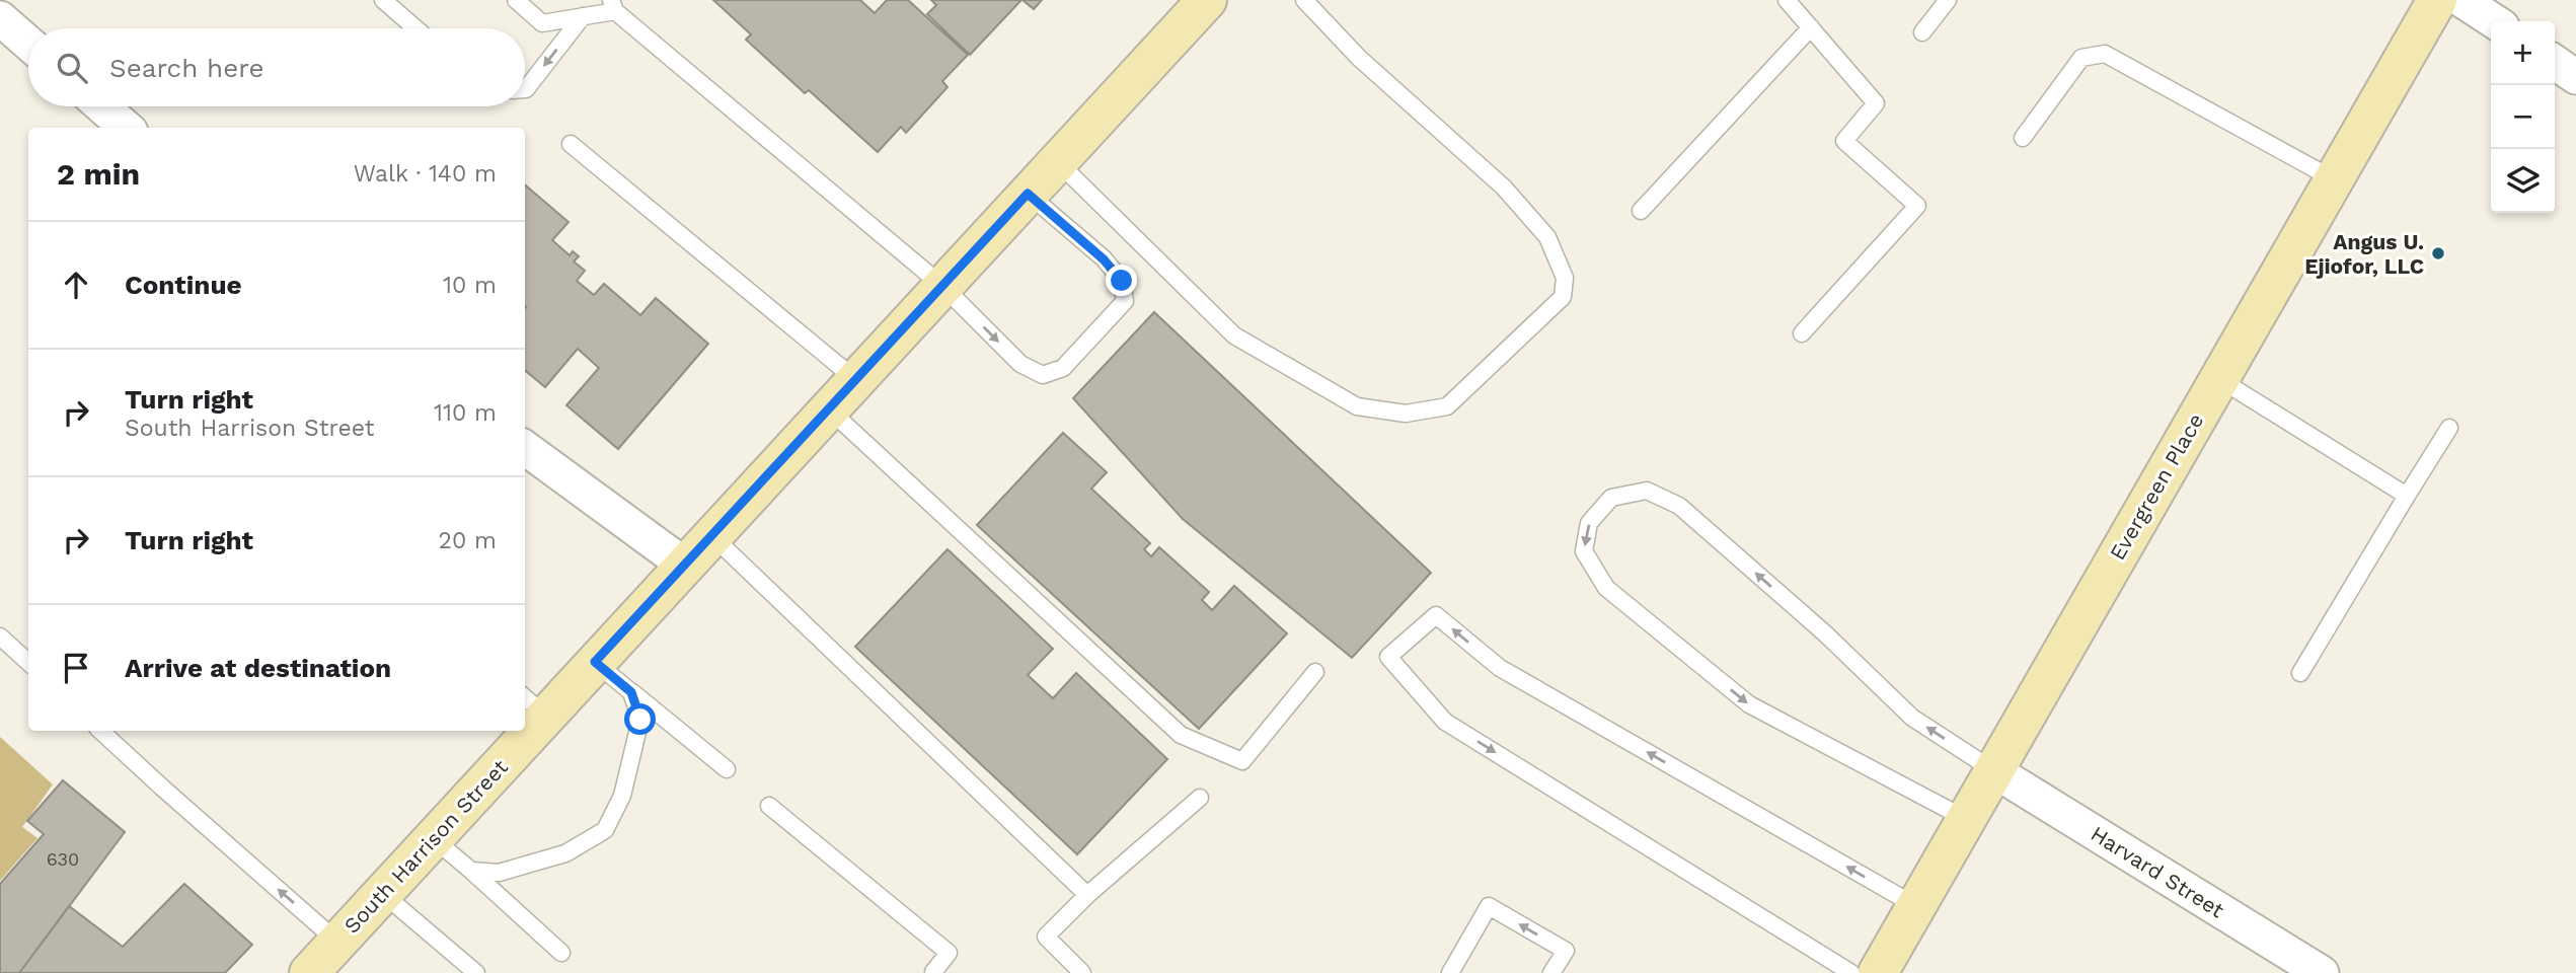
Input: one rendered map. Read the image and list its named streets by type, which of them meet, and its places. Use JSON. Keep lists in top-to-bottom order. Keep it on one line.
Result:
{"streets":{"main road":["Evergreen Place","South Harrison Street"],"street":["Harvard Street"]},"crossings":[["Evergreen Place","Harvard Street"]],"places":["Angus U. Ejiofor, LLC"],"house_numbers":["630"],"page":{"map_buttons":["+","−"],"search":"Search here","heading":["2 min","Walk · 140 m"],"list":[["Continue","10 m"],["Turn right","South Harrison Street","110 m"],["Turn right","20 m"],"Arrive at destination"]}}
